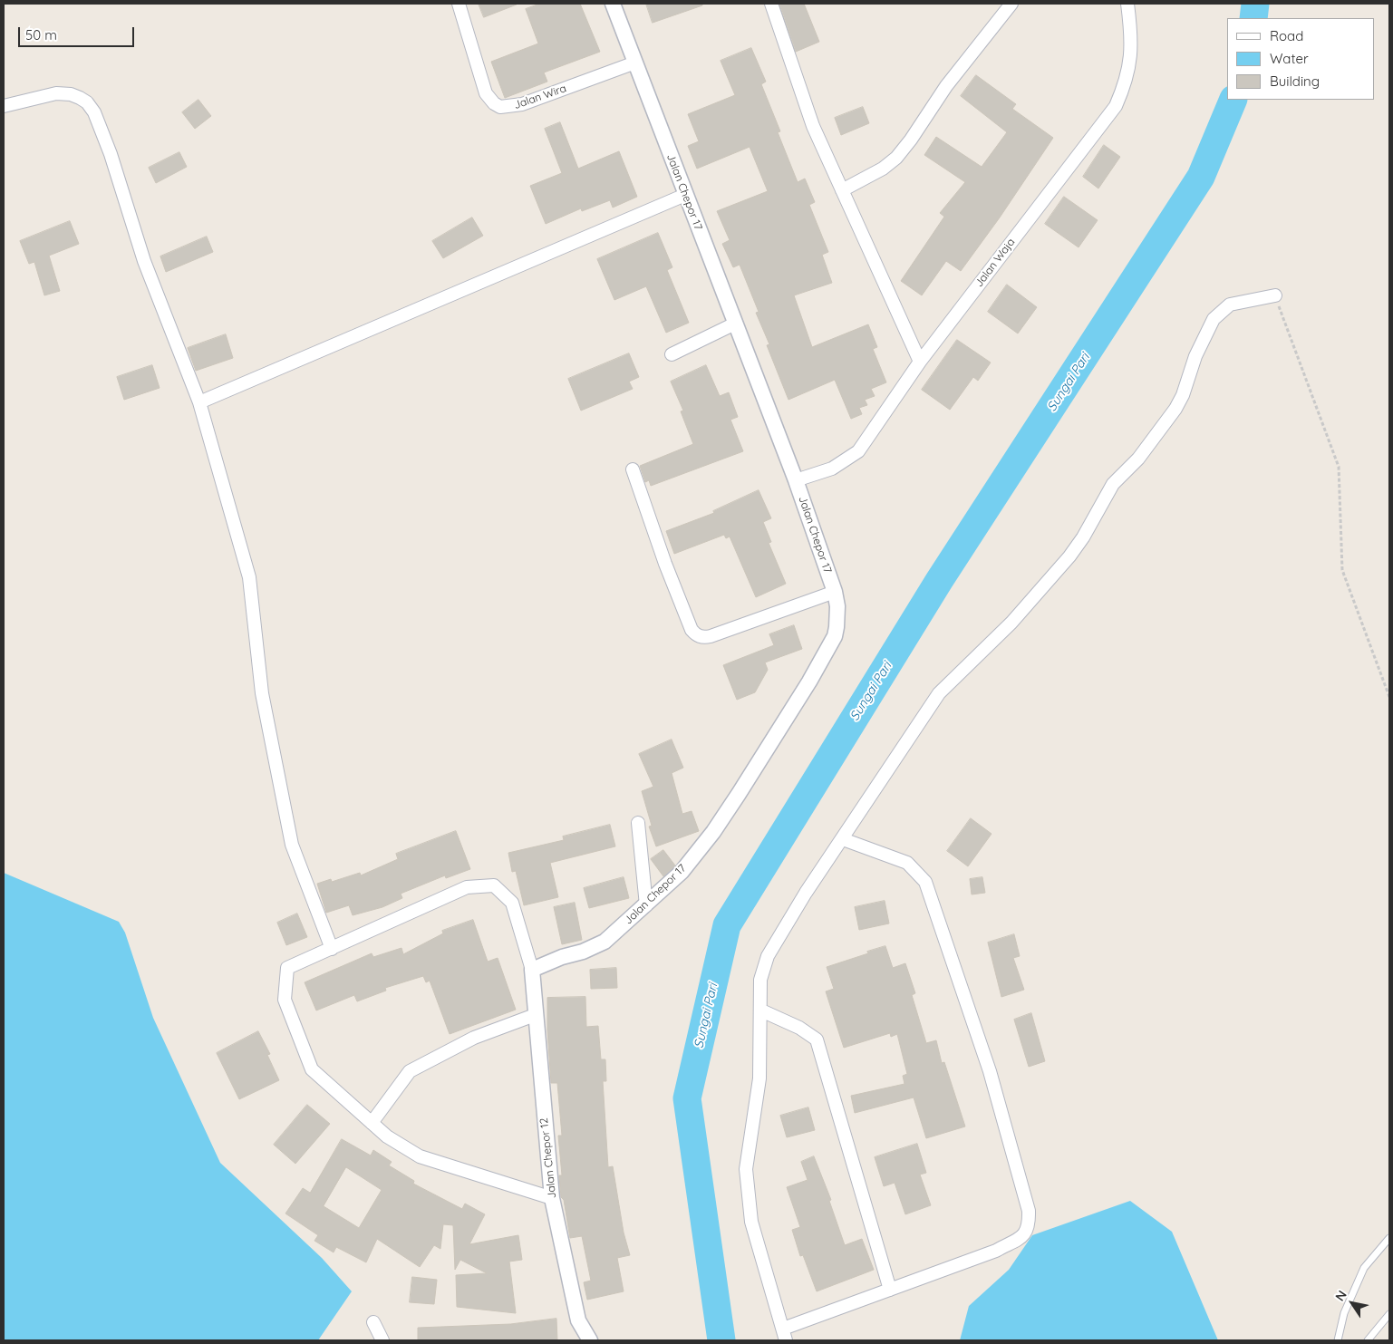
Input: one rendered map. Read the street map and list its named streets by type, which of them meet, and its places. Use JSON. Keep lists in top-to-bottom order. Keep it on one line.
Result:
{"streets":{"street":["Jalan Wira","Jalan Chepor 17","Jalan Waja","Jalan Chepor 12"]},"crossings":[["Jalan Wira","Jalan Chepor 17"],["Jalan Chepor 17","Jalan Waja"],["Jalan Chepor 17","Jalan Chepor 12"]],"water":["Sungai Pari"],"legend":["Road","Water","Building"],"scale_bar":"50 m","north":"top left"}
